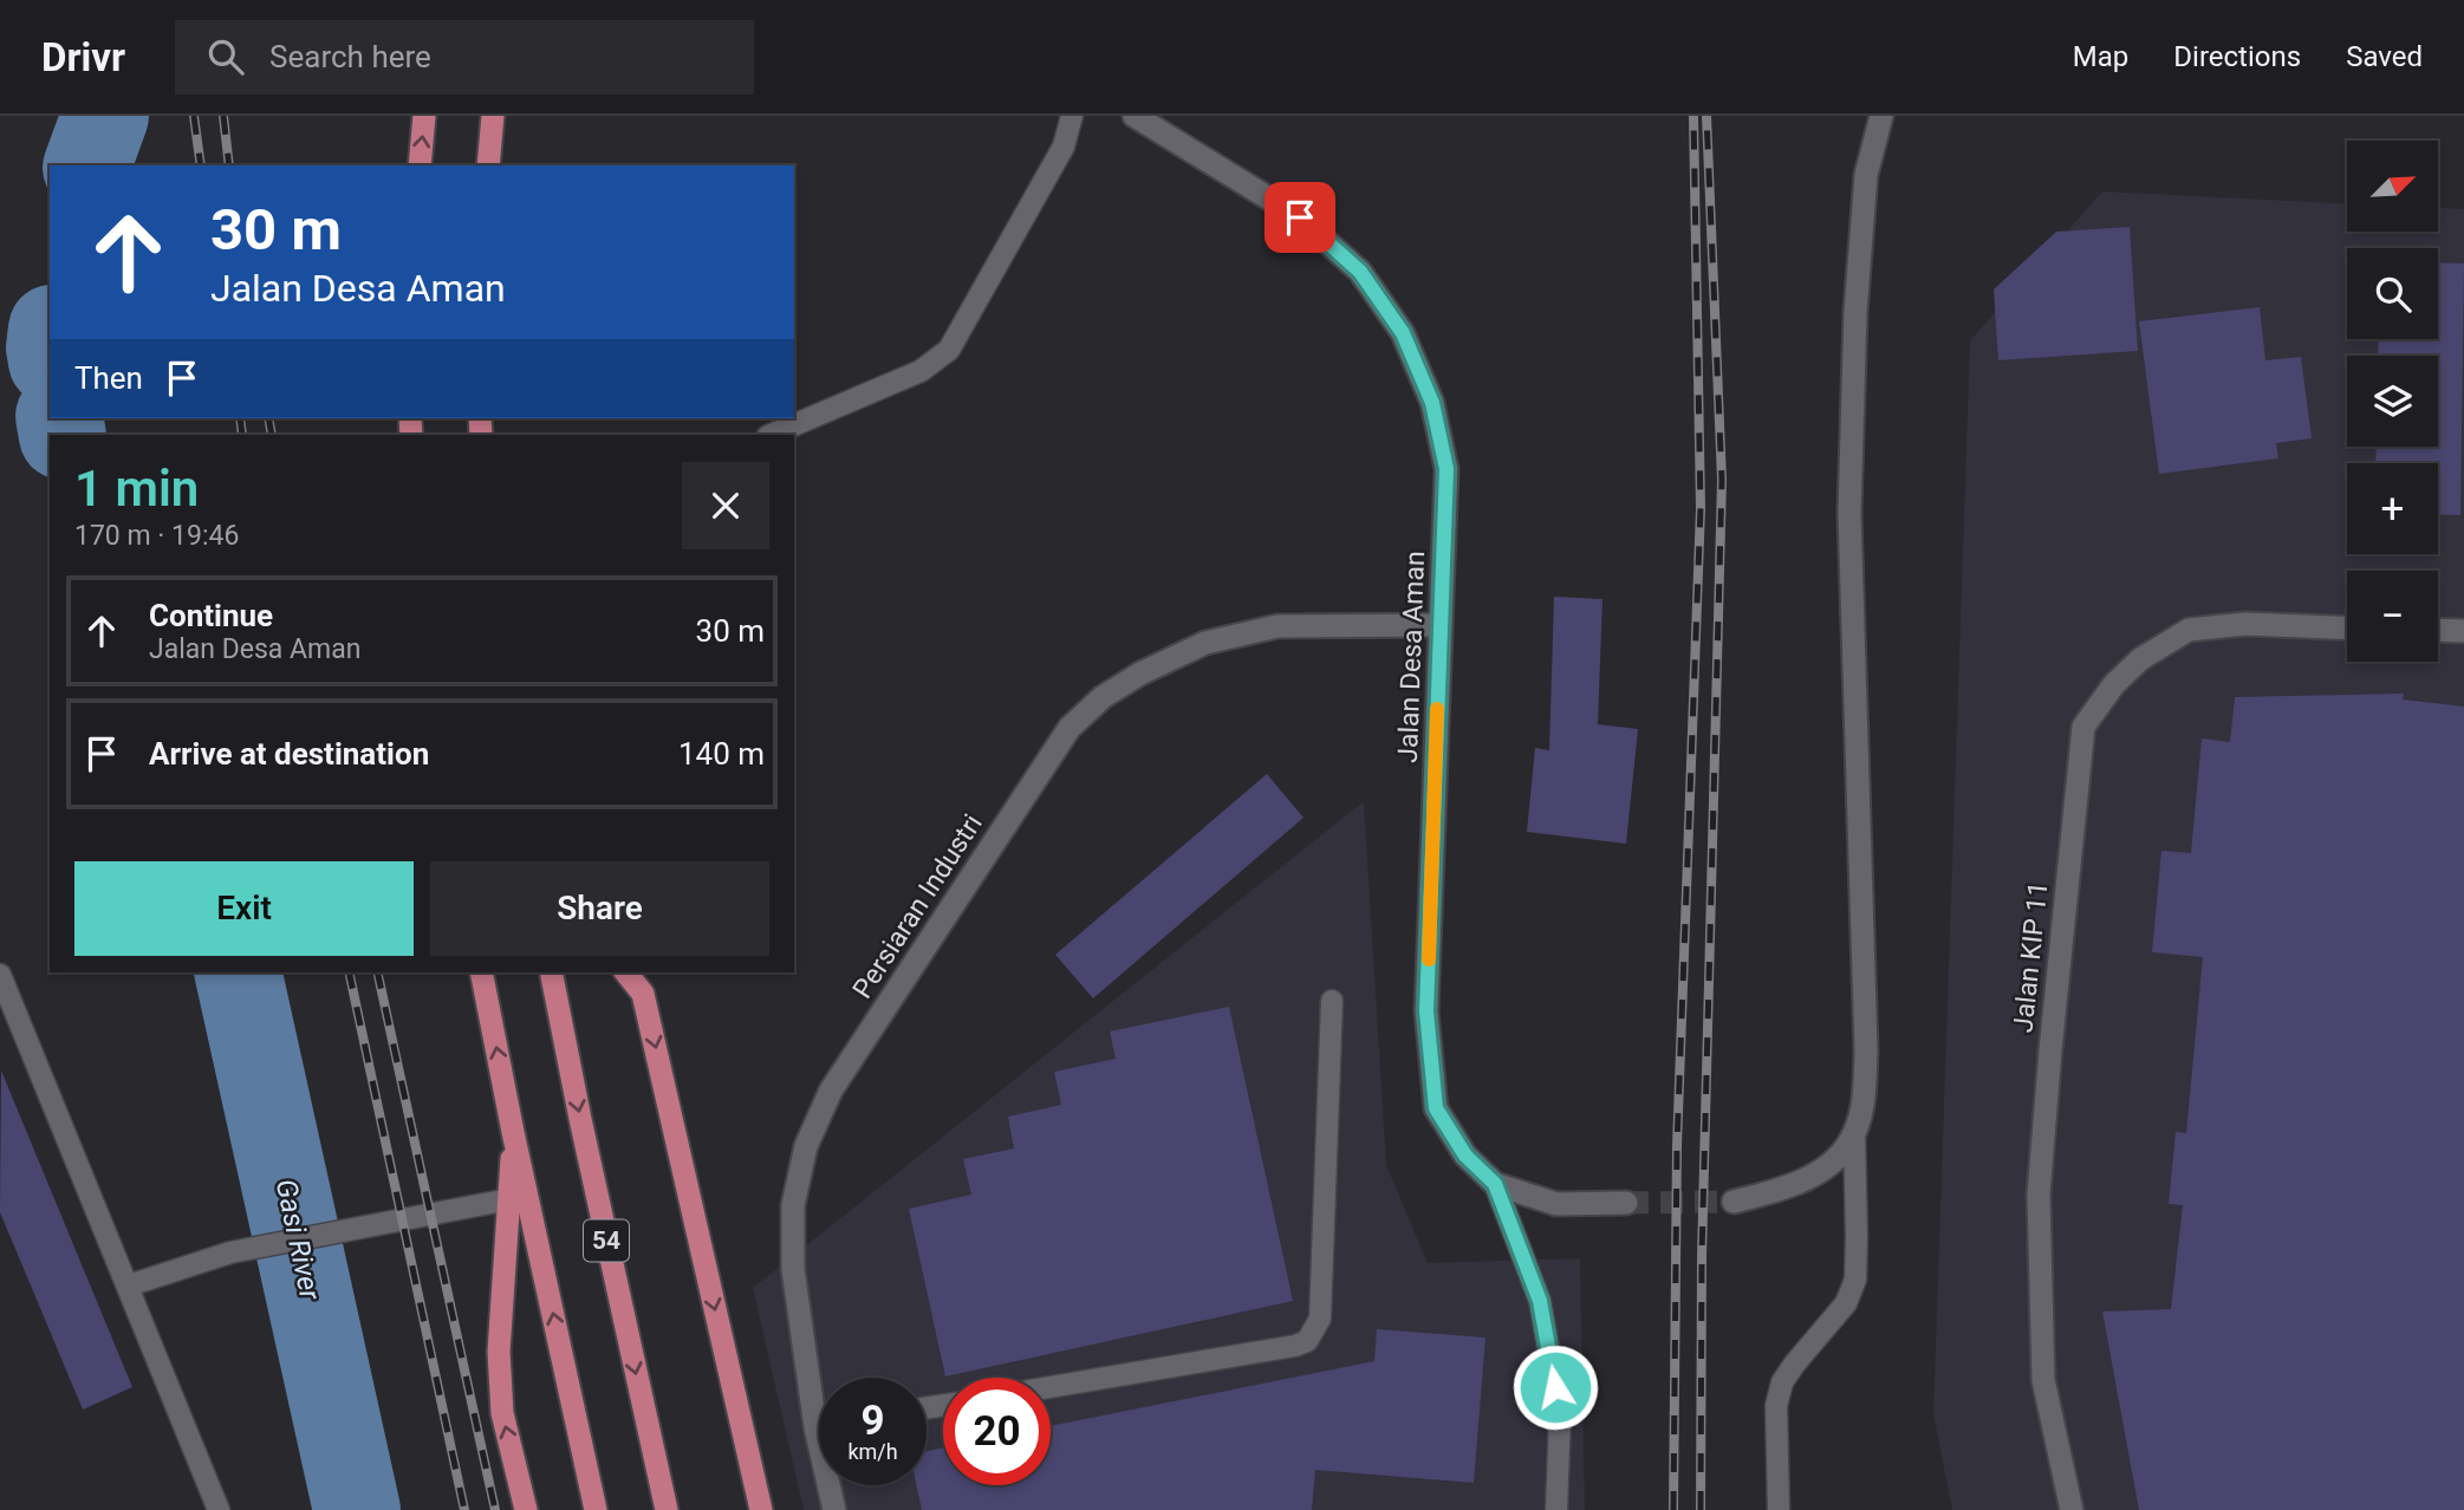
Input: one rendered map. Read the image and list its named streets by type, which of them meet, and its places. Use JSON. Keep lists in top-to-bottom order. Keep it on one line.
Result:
{"streets":{"highway":["54"],"street":["Jalan Desa Aman","Persiaran Industri","Jalan KIP 11"]},"crossings":[["Jalan Desa Aman","Persiaran Industri"]],"water":["Gasi River"],"north":"top right","page":{"header":"Drivr","search":"Search here","nav":["Map","Directions","Saved"],"map_buttons":["+","−"],"turn":["30 m","Jalan Desa Aman"],"then":"Then","heading":["1 min","170 m · 19:46"],"list":[{"name":"Continue","note":"Jalan Desa Aman","value":"30 m"},{"name":"Arrive at destination","value":"140 m"}],"buttons":["Exit","Share"],"speed":"9 km/h","limit":"20"}}
